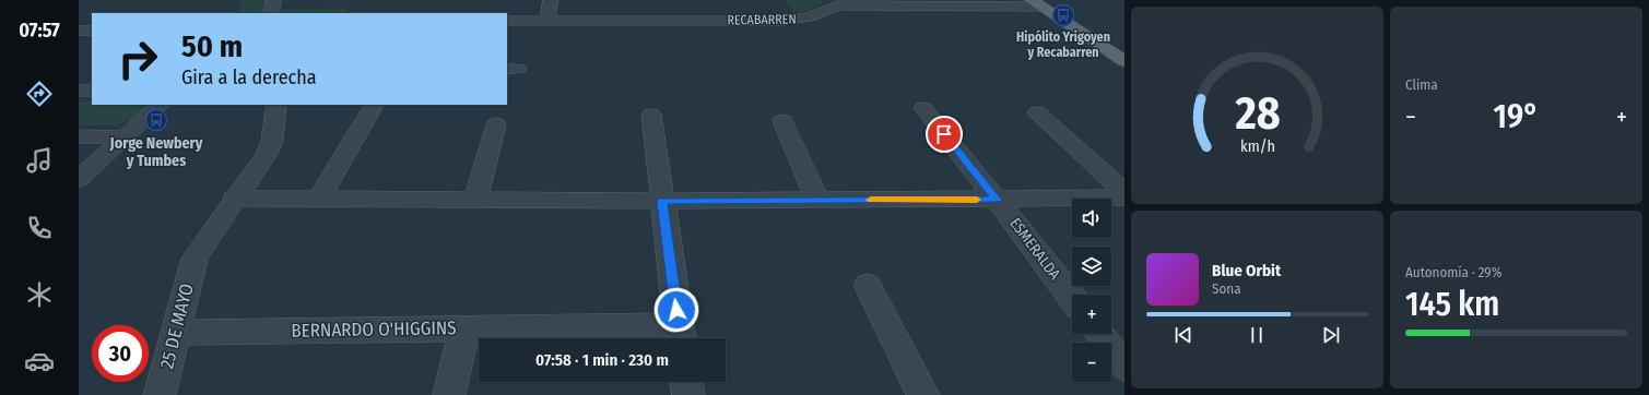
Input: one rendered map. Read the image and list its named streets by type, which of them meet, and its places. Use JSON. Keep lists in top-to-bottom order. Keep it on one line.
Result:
{"streets":{"street":["RECABARREN","ESMERALDA","25 DE MAYO","BERNARDO O'HIGGINS"]},"crossings":[["25 DE MAYO","BERNARDO O'HIGGINS"]],"places":{"bus stop":["Hipólito Yrigoyen y Recabarren","Jorge Newbery y Tumbes"]},"page":{"tabs":"07:57","tile":["Clima",["Autonomía · 29%","145 km"]],"turn":["50 m","Gira a la derecha"],"heat":["−","19°","+"],"map_buttons":["+","−"],"song":["Blue Orbit","Sona"],"limit":"30","trip":"07:58 · 1 min · 230 m","gauge":["28","km/h"]}}
